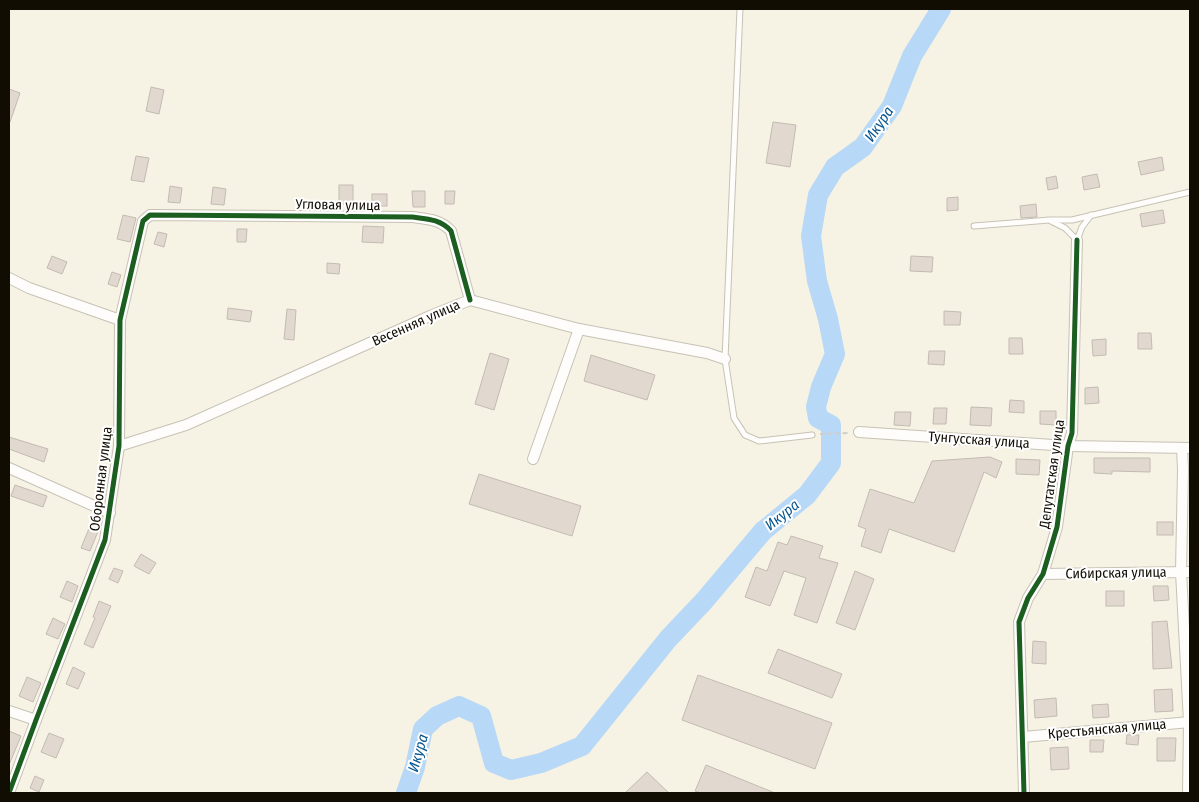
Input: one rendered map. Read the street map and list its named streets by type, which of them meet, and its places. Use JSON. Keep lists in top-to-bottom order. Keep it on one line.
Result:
{"streets":{"street":["Угловая улица","Весенняя улица","Тунгусская улица","Депутатская улица","Оборонная улица","Сибирская улица","Крестьянская улица"]},"crossings":[["Угловая улица","Весенняя улица"],["Угловая улица","Оборонная улица"],["Весенняя улица","Оборонная улица"],["Тунгусская улица","Депутатская улица"],["Депутатская улица","Сибирская улица"],["Депутатская улица","Крестьянская улица"]],"water":["Икура"]}
